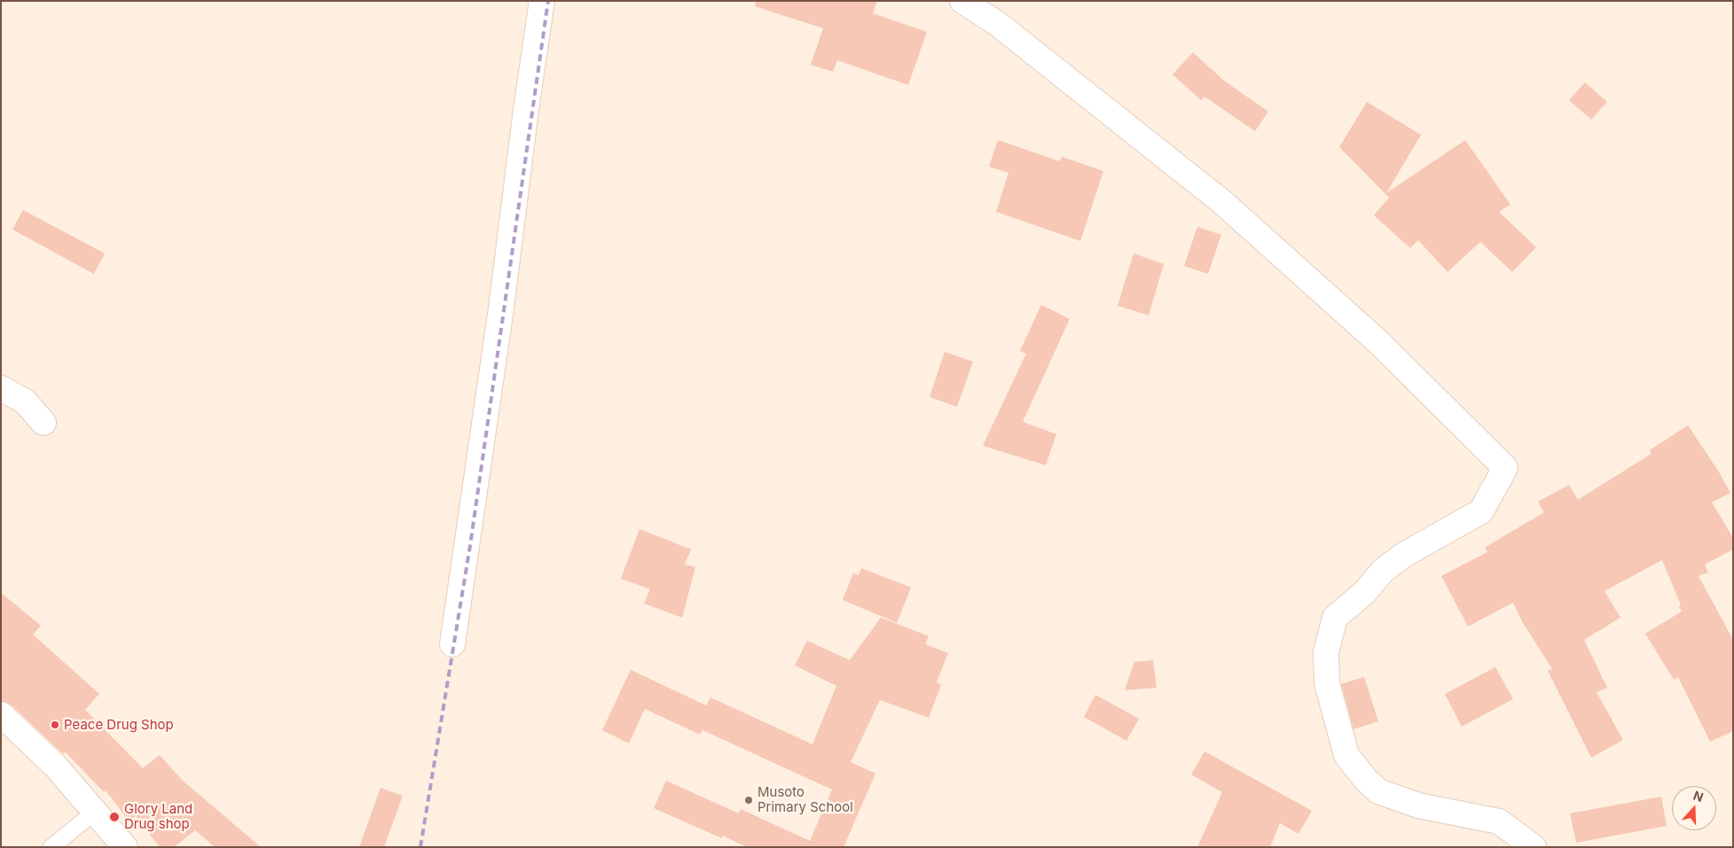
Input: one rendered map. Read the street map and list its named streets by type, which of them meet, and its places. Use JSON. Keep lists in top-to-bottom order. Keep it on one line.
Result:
{"places":["Peace Drug Shop","Musoto Primary School","Glory Land Drug shop"],"north":"top"}
